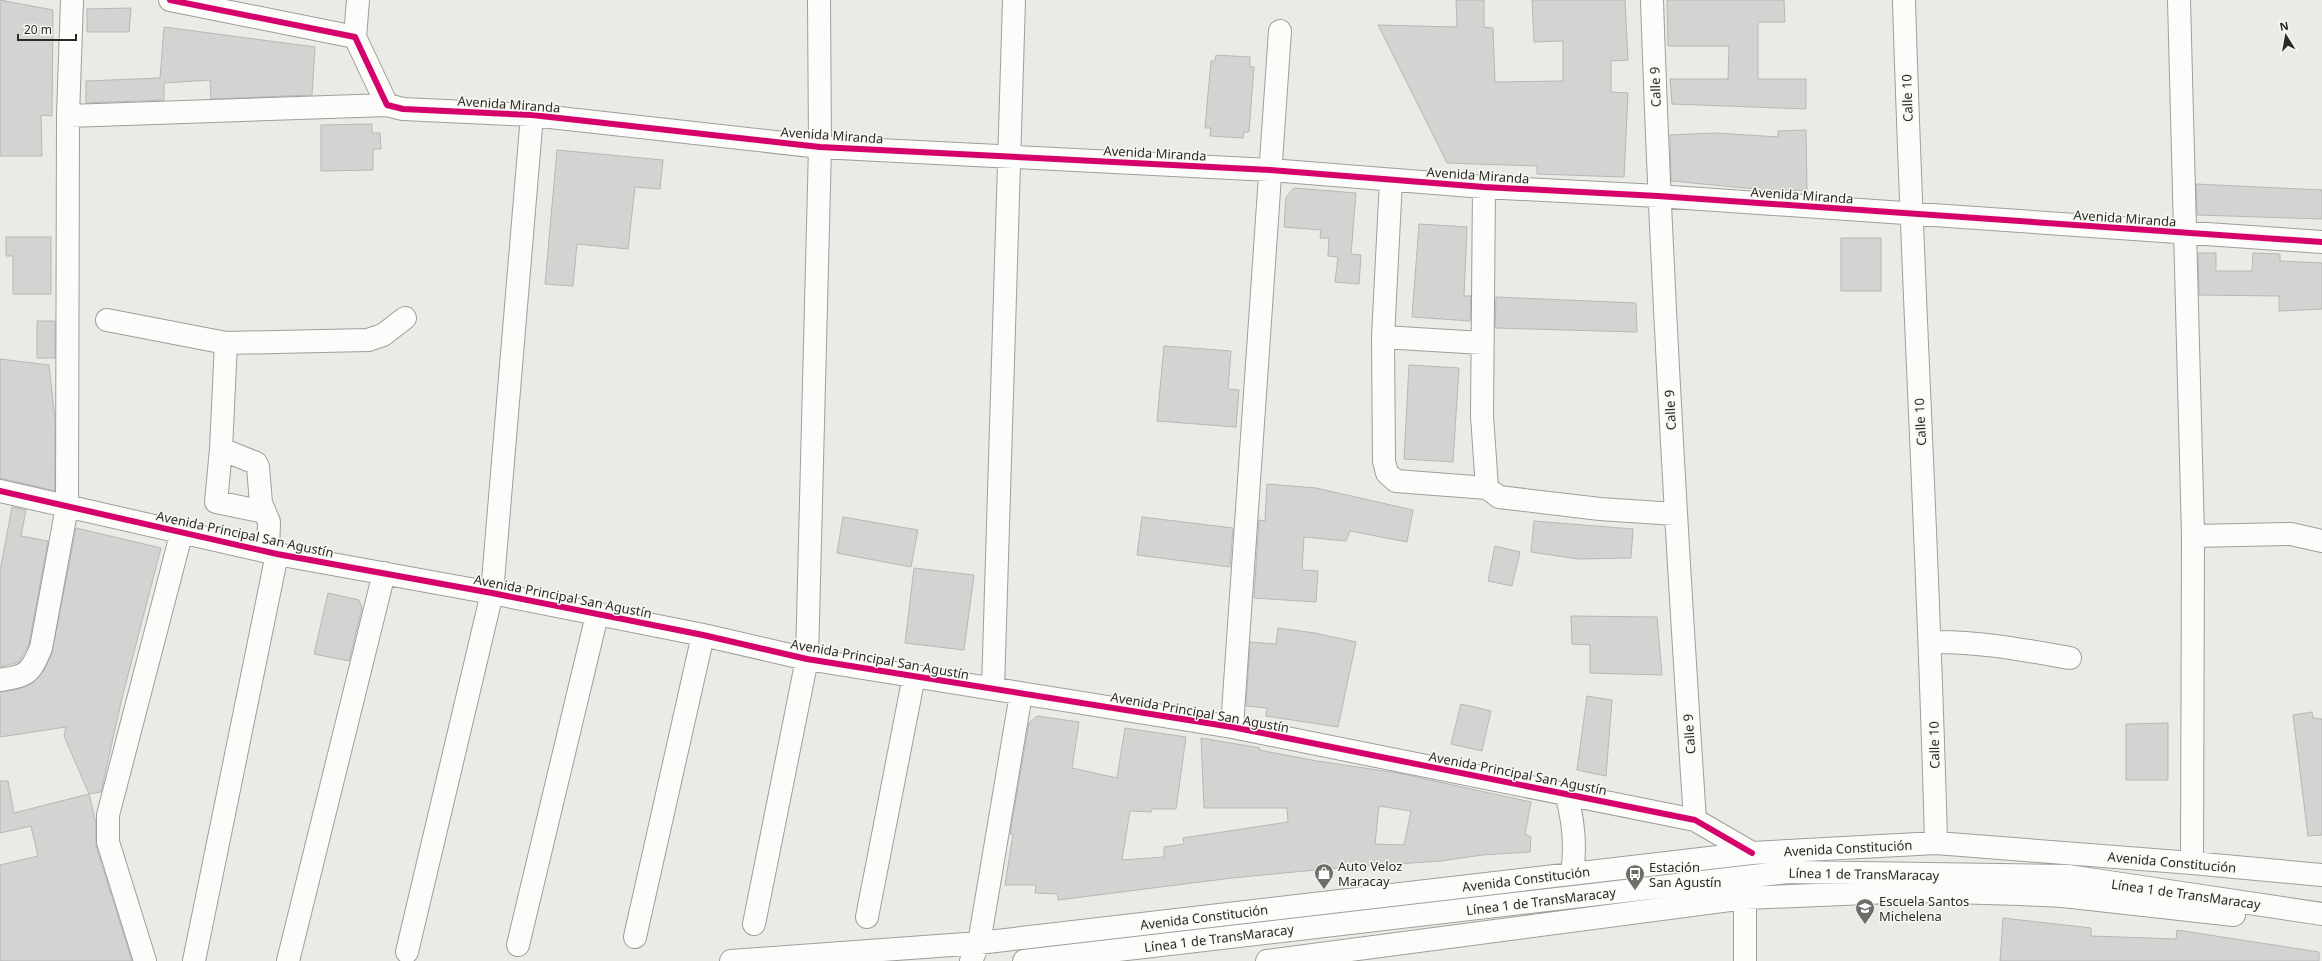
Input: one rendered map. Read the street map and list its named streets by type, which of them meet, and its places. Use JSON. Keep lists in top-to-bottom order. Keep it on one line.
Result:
{"streets":{"street":["Calle 9","Calle 10","Avenida Miranda","Avenida Principal San Agustín","Avenida Constitución","Línea 1 de TransMaracay"]},"crossings":[["Calle 9","Avenida Miranda"],["Calle 9","Avenida Principal San Agustín"],["Calle 10","Avenida Miranda"],["Calle 10","Avenida Constitución"],["Avenida Principal San Agustín","Avenida Constitución"]],"places":{"shop":["Auto Veloz Maracay"],"bus stop":["Estación San Agustín"],"school or university":["Escuela Santos Michelena"]},"scale_bar":"20 m","north":"top"}
